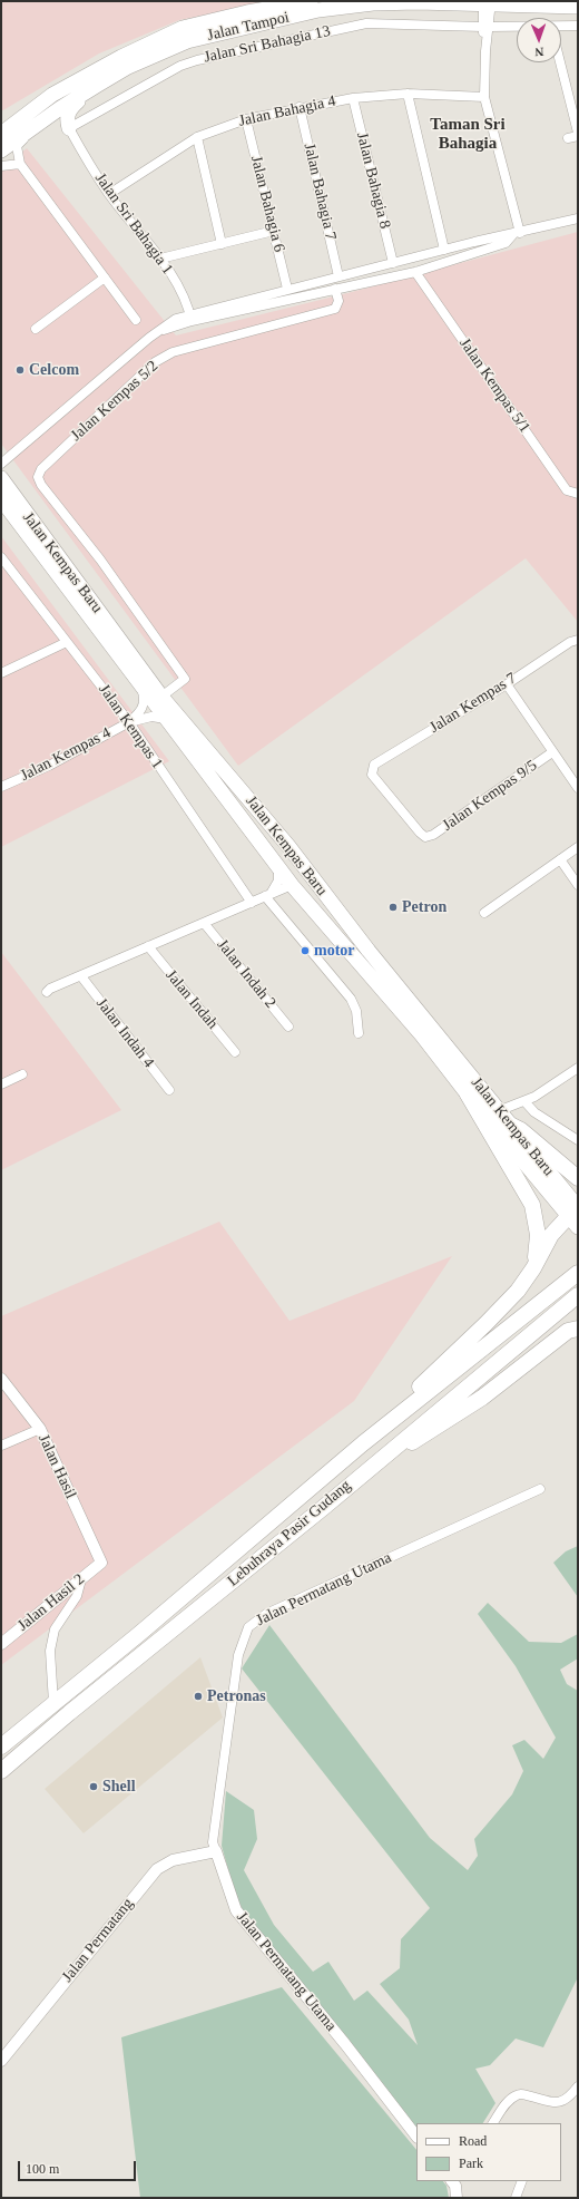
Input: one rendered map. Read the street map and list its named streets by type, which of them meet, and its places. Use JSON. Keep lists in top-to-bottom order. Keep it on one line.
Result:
{"streets":{"highway":["Lebuhraya Pasir Gudang"],"main road":["Jalan Tampoi","Jalan Kempas Baru"],"street":["Jalan Sri Bahagia 13","Jalan Bahagia 4","Jalan Bahagia 8","Jalan Bahagia 7","Jalan Bahagia 6","Jalan Sri Bahagia 1","Jalan Kempas 5/1","Jalan Kempas 5/2","Jalan Kempas 7","Jalan Kempas 1","Jalan Kempas 4","Jalan Kempas 9/5","Jalan Indah 2","Jalan Indah","Jalan Indah 4","Jalan Hasil","Jalan Permatang Utama","Jalan Hasil 2","Jalan Permatang"]},"crossings":[["Jalan Sri Bahagia 13","Jalan Sri Bahagia 1"],["Jalan Bahagia 4","Jalan Bahagia 8"],["Jalan Bahagia 4","Jalan Bahagia 7"],["Jalan Bahagia 4","Jalan Bahagia 6"],["Jalan Bahagia 4","Jalan Sri Bahagia 1"],["Jalan Kempas 5/2","Jalan Kempas Baru"],["Jalan Kempas 7","Jalan Kempas 9/5"],["Jalan Kempas 1","Jalan Kempas 4"],["Jalan Hasil","Jalan Hasil 2"],["Jalan Permatang Utama","Jalan Permatang"]],"districts":["Taman Sri Bahagia"],"places":["Celcom","Petron","motor","Petronas","Shell"],"legend":["Road","Park"],"scale_bar":"100 m","north":"bottom"}
